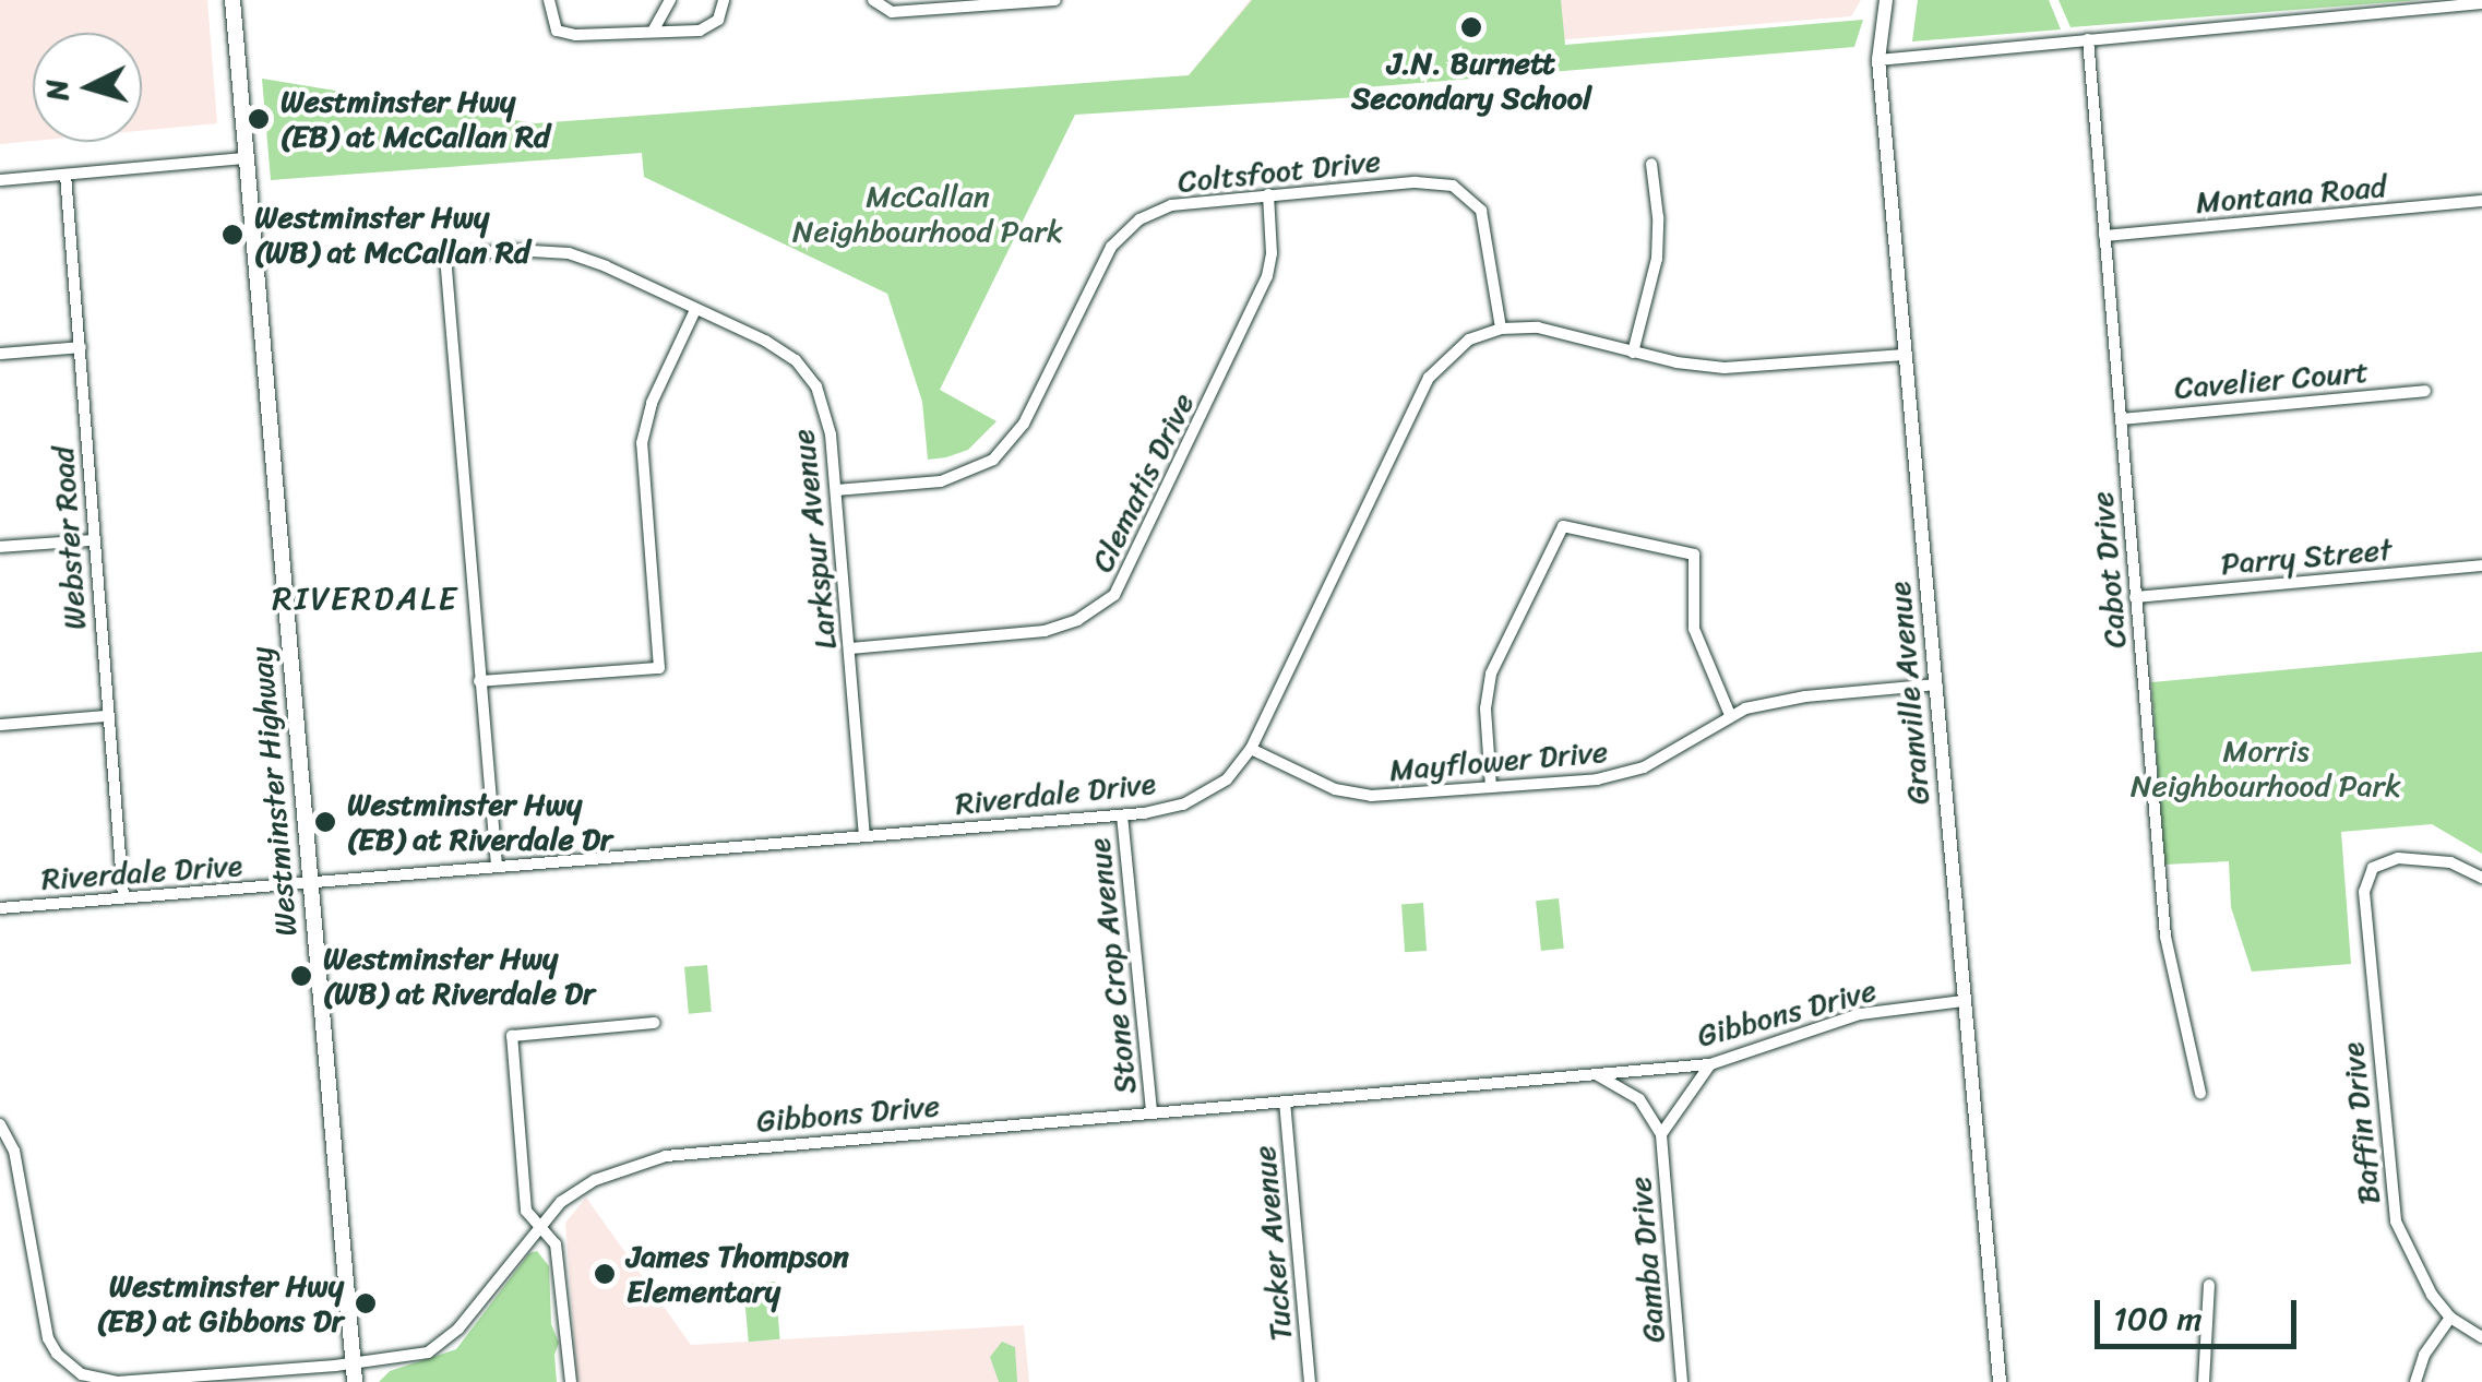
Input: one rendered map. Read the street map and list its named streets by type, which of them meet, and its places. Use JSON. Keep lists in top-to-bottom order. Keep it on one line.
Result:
{"streets":{"main road":["Westminster Highway"],"street":["Coltsfoot Drive","Montana Road","Cavelier Court","Clematis Drive","Webster Road","Larkspur Avenue","Parry Street","Cabot Drive","Granville Avenue","Mayflower Drive","Riverdale Drive","Stone Crop Avenue","Gibbons Drive","Baffin Drive","Tucker Avenue","Gamba Drive"]},"crossings":[["Coltsfoot Drive","Clematis Drive"],["Coltsfoot Drive","Larkspur Avenue"],["Coltsfoot Drive","Riverdale Drive"],["Montana Road","Cabot Drive"],["Cavelier Court","Cabot Drive"],["Clematis Drive","Larkspur Avenue"],["Webster Road","Riverdale Drive"],["Larkspur Avenue","Riverdale Drive"],["Parry Street","Cabot Drive"],["Granville Avenue","Mayflower Drive"],["Granville Avenue","Gibbons Drive"],["Mayflower Drive","Riverdale Drive"],["Westminster Highway","Riverdale Drive"],["Westminster Highway","Gibbons Drive"],["Riverdale Drive","Stone Crop Avenue"],["Stone Crop Avenue","Gibbons Drive"],["Gibbons Drive","Tucker Avenue"],["Gibbons Drive","Gamba Drive"]],"districts":["RIVERDALE"],"parks":["McCallan Neighbourhood Park","Morris Neighbourhood Park"],"places":["J.N. Burnett Secondary School","Westminster Hwy (EB) at McCallan Rd","Westminster Hwy (WB) at McCallan Rd","Westminster Hwy (EB) at Riverdale Dr","Westminster Hwy (WB) at Riverdale Dr","James Thompson Elementary","Westminster Hwy (EB) at Gibbons Dr"],"scale_bar":"100 m","north":"left"}
